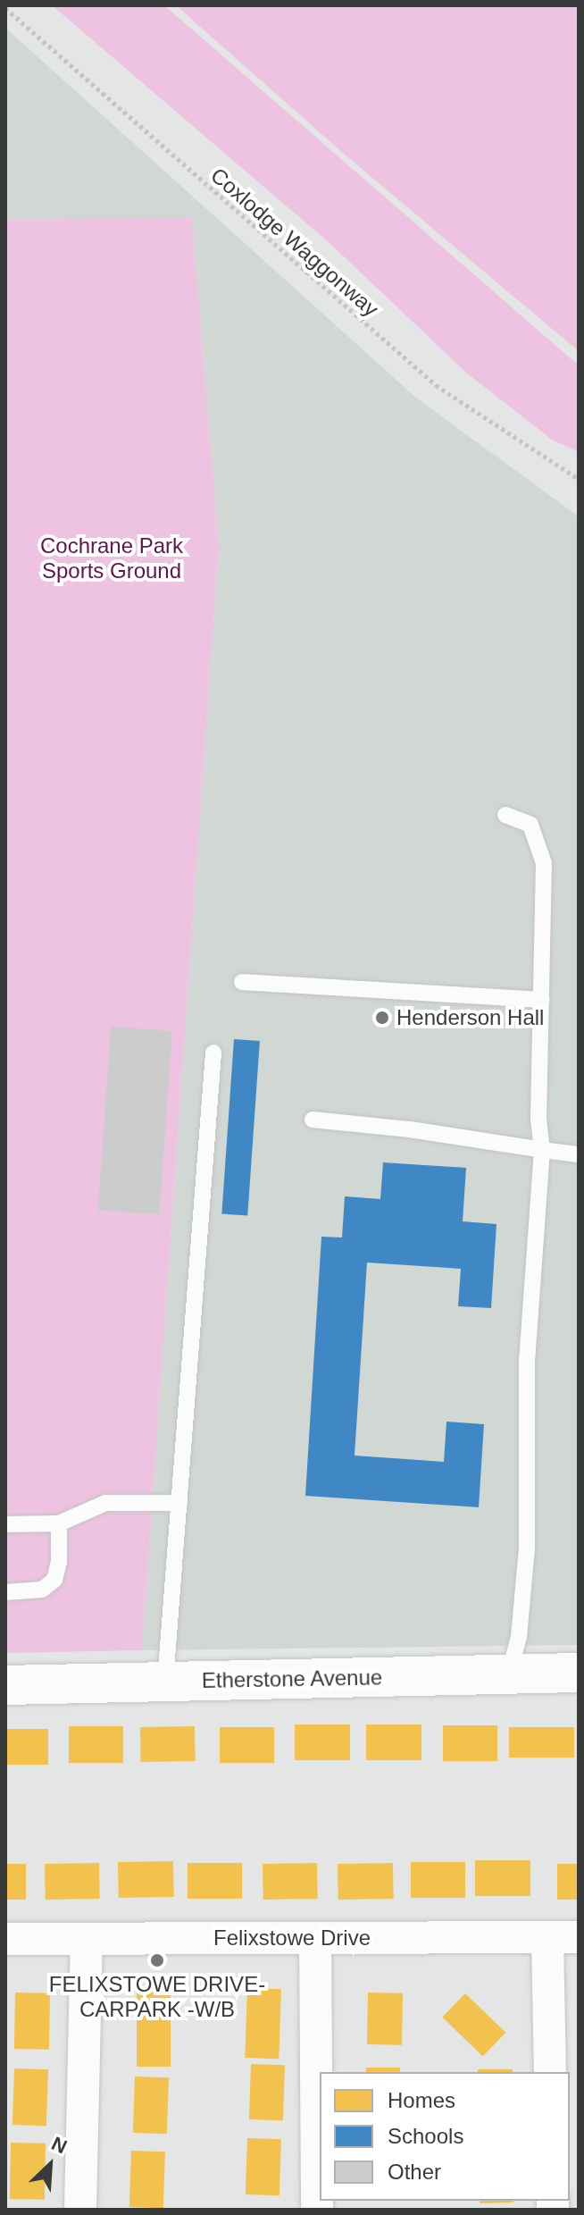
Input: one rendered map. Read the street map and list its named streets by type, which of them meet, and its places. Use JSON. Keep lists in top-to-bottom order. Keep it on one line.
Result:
{"streets":{"street":["Etherstone Avenue","Felixstowe Drive"],"path":["Coxlodge Waggonway"]},"parks":["Cochrane Park Sports Ground"],"places":["Henderson Hall","FELIXSTOWE DRIVE- CARPARK -W/B"],"legend":["Homes","Schools","Other"],"north":"top right"}
